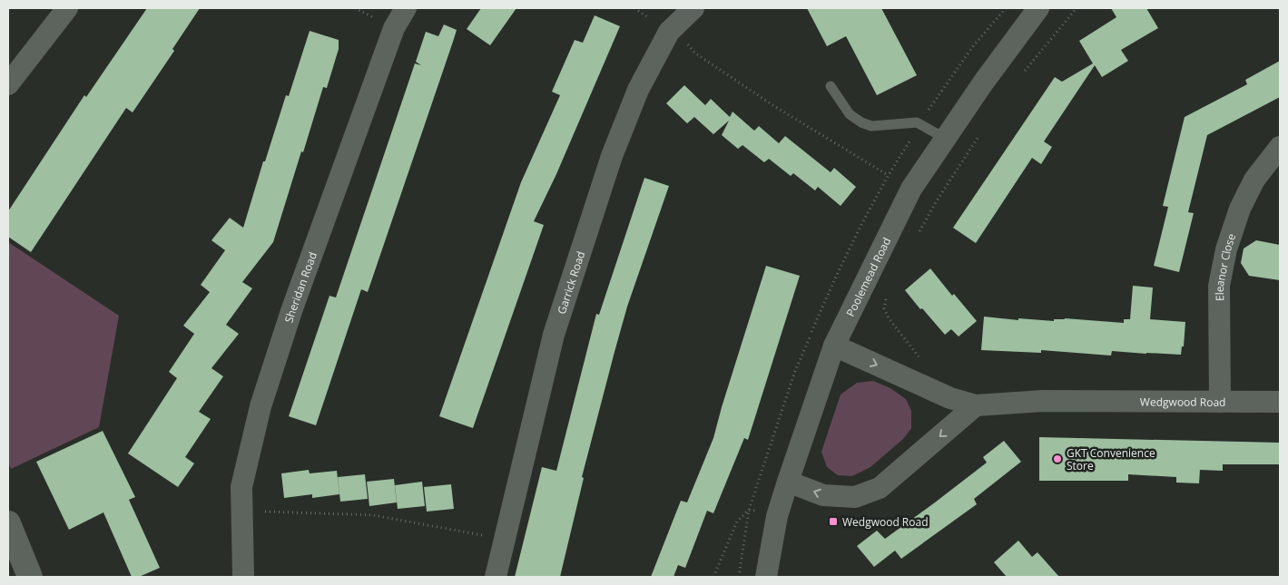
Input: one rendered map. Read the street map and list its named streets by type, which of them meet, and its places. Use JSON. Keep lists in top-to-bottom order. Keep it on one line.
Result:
{"streets":{"street":["Eleanor Close","Poolemead Road","Garrick Road","Sheridan Road","Wedgwood Road"]},"crossings":[["Eleanor Close","Wedgwood Road"],["Poolemead Road","Wedgwood Road"]],"places":{"other":["GKT Convenience Store"],"transit":["Wedgwood Road"]}}
